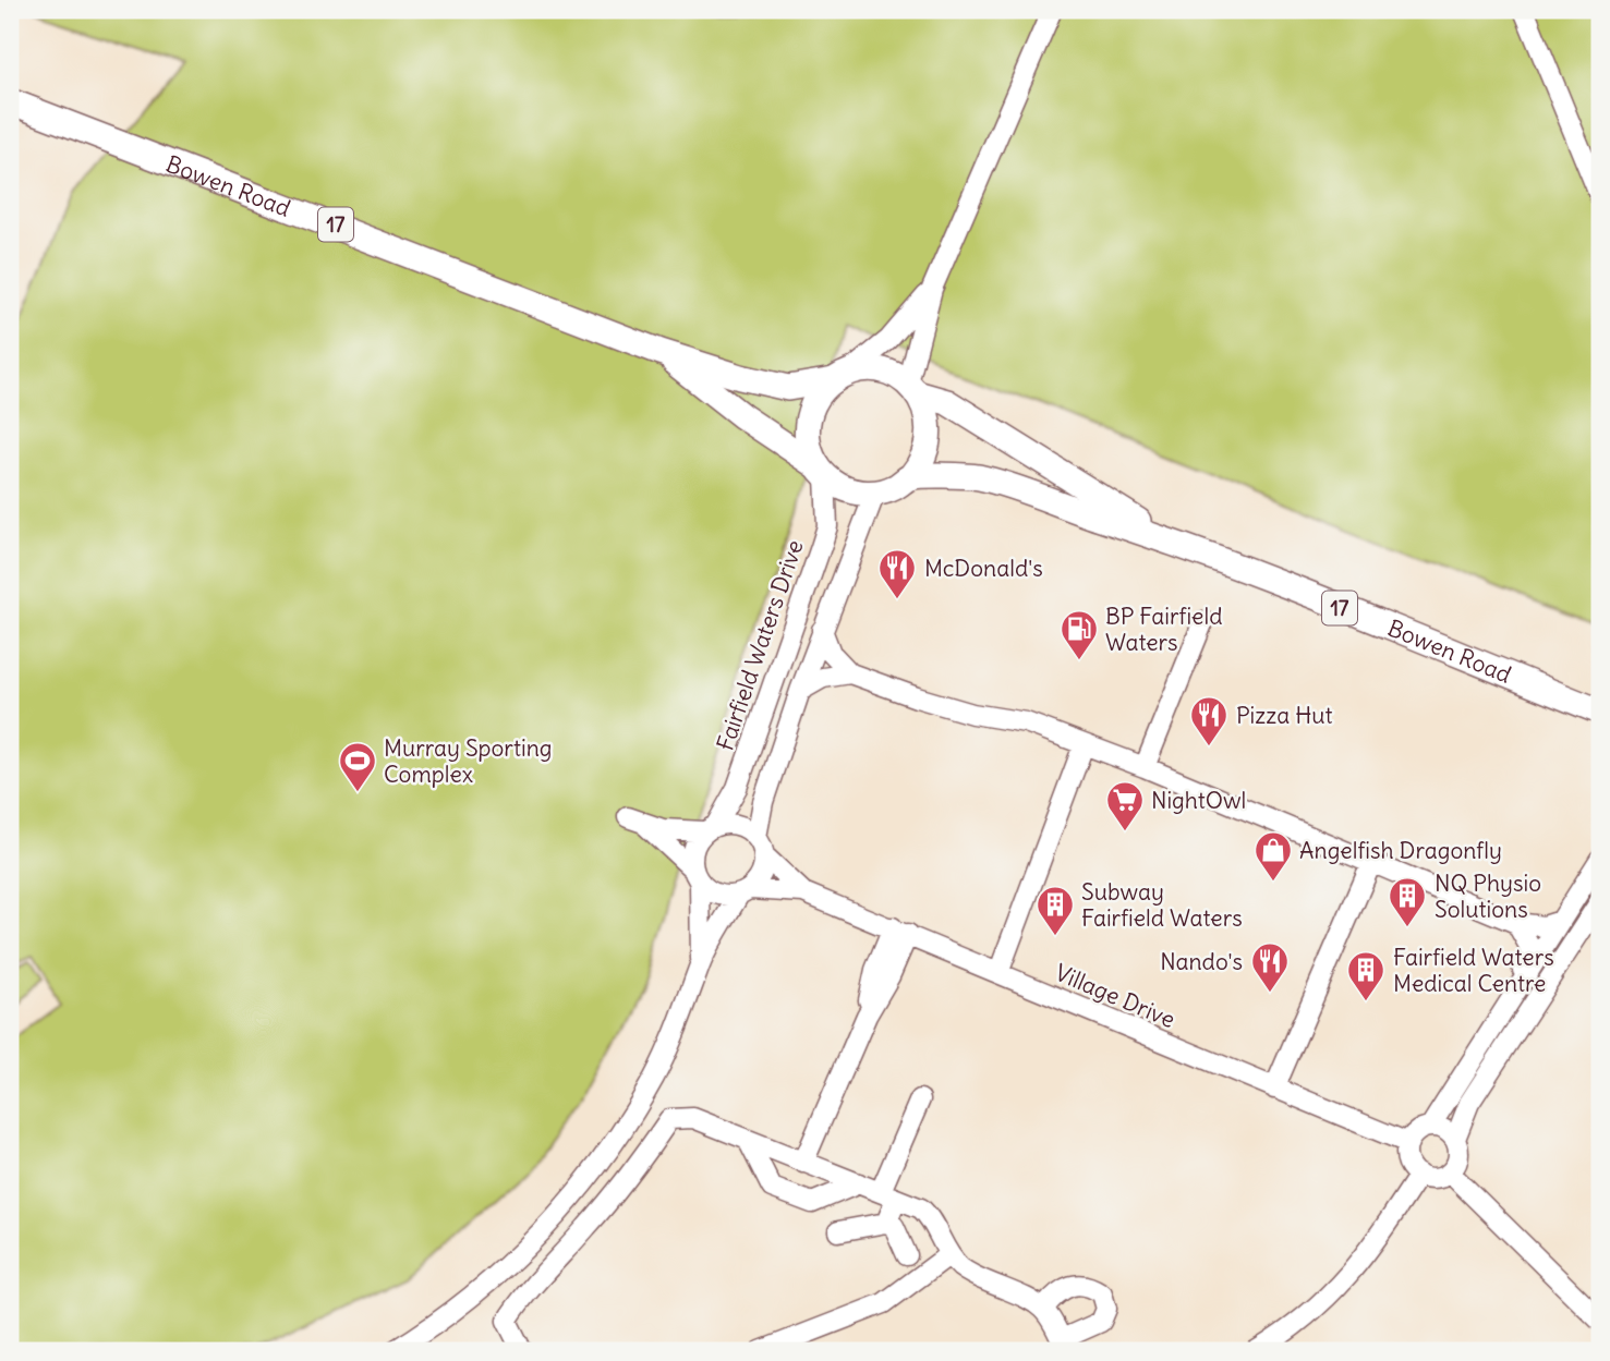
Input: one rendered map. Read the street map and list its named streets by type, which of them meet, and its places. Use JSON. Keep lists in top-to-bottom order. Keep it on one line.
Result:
{"streets":{"main road":["Bowen Road","17"],"street":["Fairfield Waters Drive","Village Drive"]},"crossings":[["Bowen Road","Fairfield Waters Drive"],["Fairfield Waters Drive","Village Drive"]],"places":{"restaurant":["McDonald's","Pizza Hut","Nando's"],"fuel station":["BP Fairfield Waters"],"sports":["Murray Sporting Complex"],"supermarket":["NightOwl"],"shop":["Angelfish Dragonfly"],"building":["NQ Physio Solutions","Subway Fairfield Waters","Fairfield Waters Medical Centre"]}}
